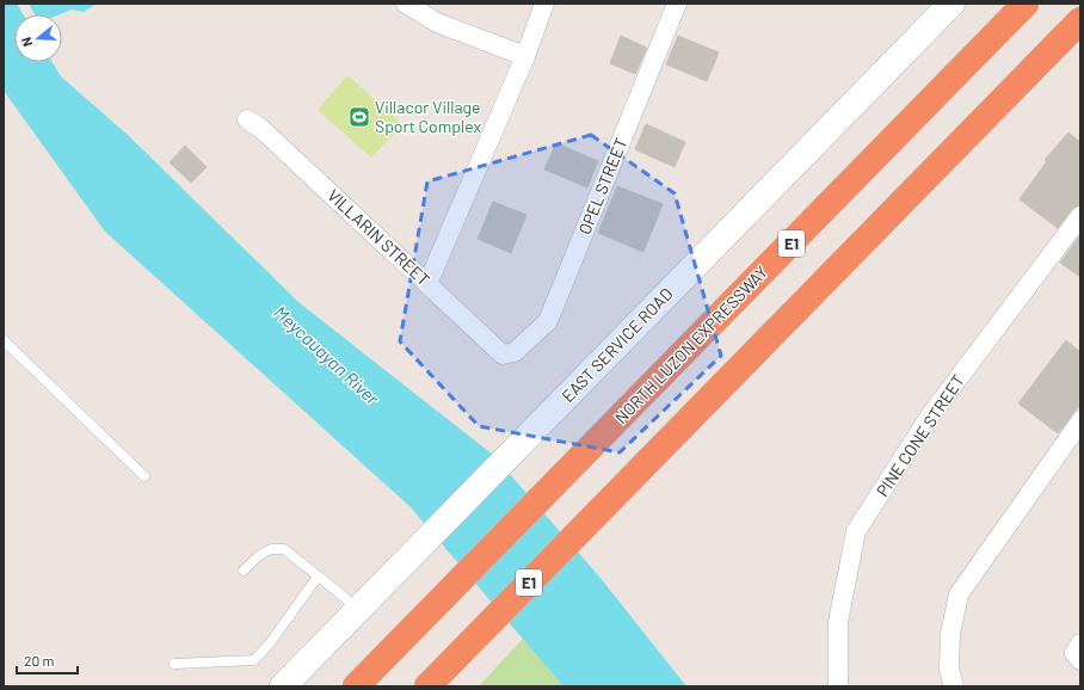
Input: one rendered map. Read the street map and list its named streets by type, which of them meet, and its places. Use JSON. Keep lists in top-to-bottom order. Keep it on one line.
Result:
{"streets":{"highway":["E1","NORTH LUZON EXPRESSWAY"],"street":["OPEL STREET","VILLARIN STREET","EAST SERVICE ROAD","PINE CONE STREET"]},"crossings":[["OPEL STREET","VILLARIN STREET"]],"water":["Meycauayan River"],"places":{"sports":["Villacor Village Sport Complex"]},"scale_bar":"20 m","north":"left"}
